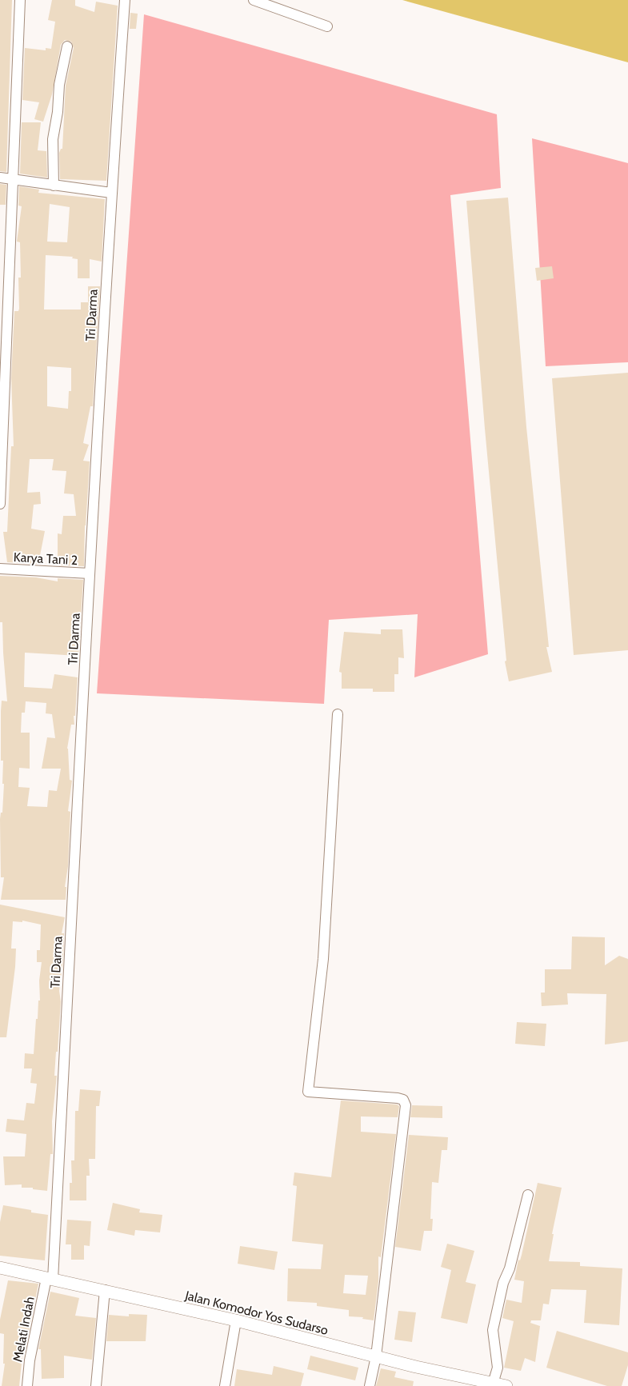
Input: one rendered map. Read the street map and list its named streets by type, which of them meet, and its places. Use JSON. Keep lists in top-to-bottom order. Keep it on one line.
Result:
{"streets":{"street":["Tri Darma","Karya Tani 2","Jalan Komodor Yos Sudarso","Melati Indah"]},"crossings":[["Tri Darma","Karya Tani 2"],["Tri Darma","Jalan Komodor Yos Sudarso"],["Tri Darma","Melati Indah"],["Jalan Komodor Yos Sudarso","Melati Indah"]]}
